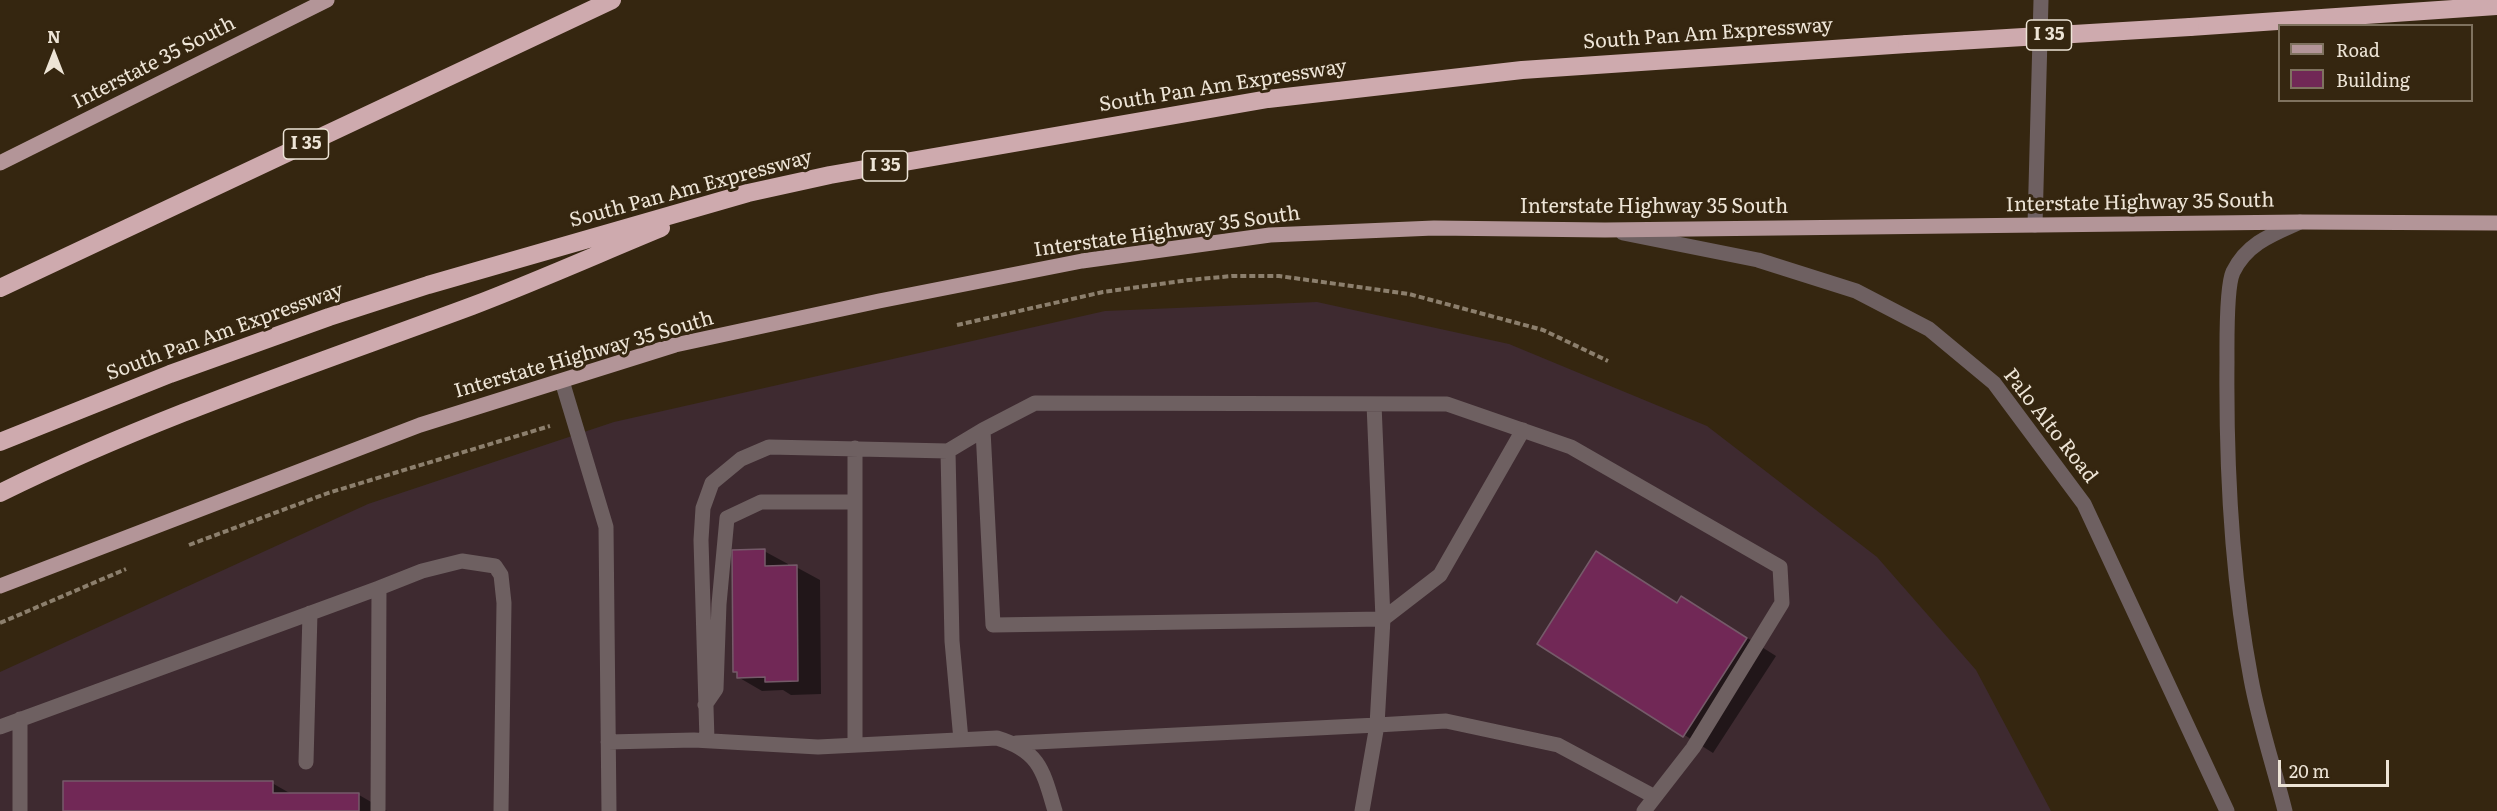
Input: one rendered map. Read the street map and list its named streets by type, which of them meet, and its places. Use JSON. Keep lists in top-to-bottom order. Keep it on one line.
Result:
{"streets":{"highway":["South Pan Am Expressway","I 35"],"main road":["Interstate 35 South","Interstate Highway 35 South"],"street":["Palo Alto Road"]},"crossings":[["Interstate Highway 35 South","Palo Alto Road"]],"legend":["Road","Building"],"scale_bar":"20 m","north":"top"}
